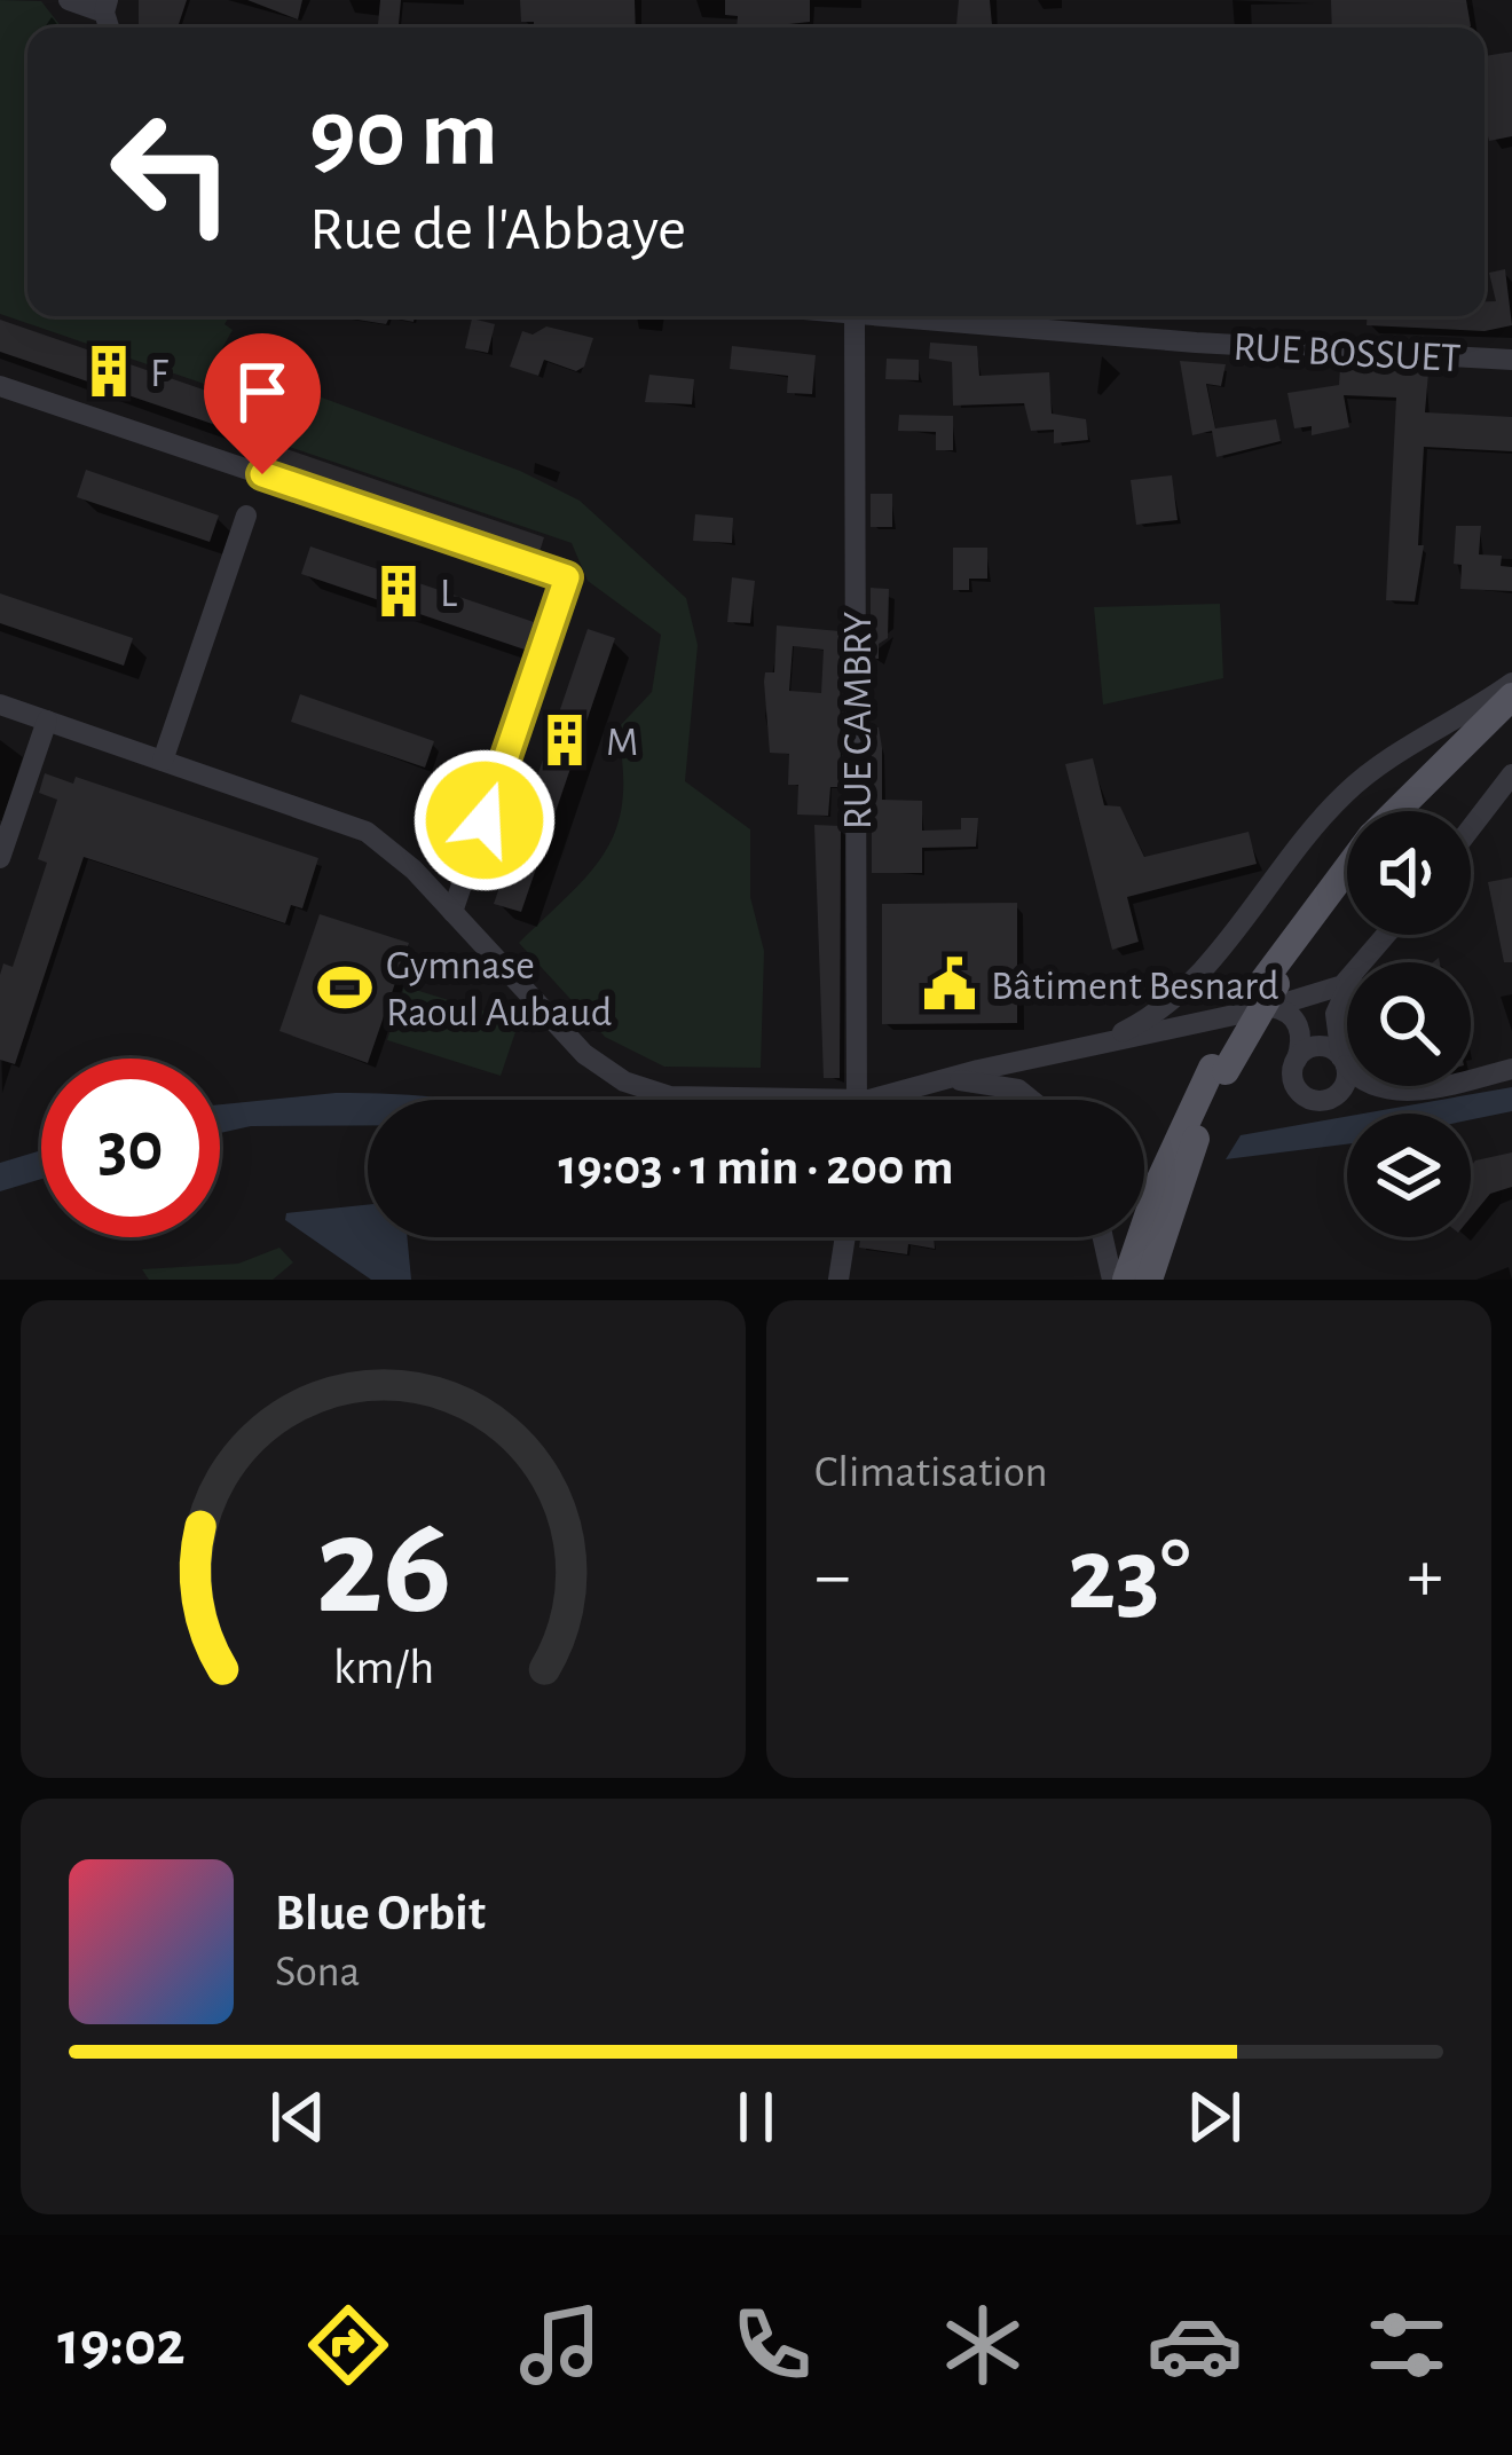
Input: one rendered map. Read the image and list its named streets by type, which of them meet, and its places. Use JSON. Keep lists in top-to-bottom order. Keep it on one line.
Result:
{"streets":{"street":["RUE BOSSUET","RUE CAMBRY"]},"crossings":[["RUE BOSSUET","RUE CAMBRY"]],"places":{"building":["F","L","M"],"public building":["Bâtiment Besnard"],"sports":["Gymnase Raoul Aubaud"]},"page":{"turn":["90 m","Rue de l'Abbaye"],"limit":"30","trip":"19:03 · 1 min · 200 m","tile":"Climatisation","heat":["−","23°","+"],"song":["Blue Orbit","Sona"],"tabs":"19:02","gauge":["26","km/h"]}}
